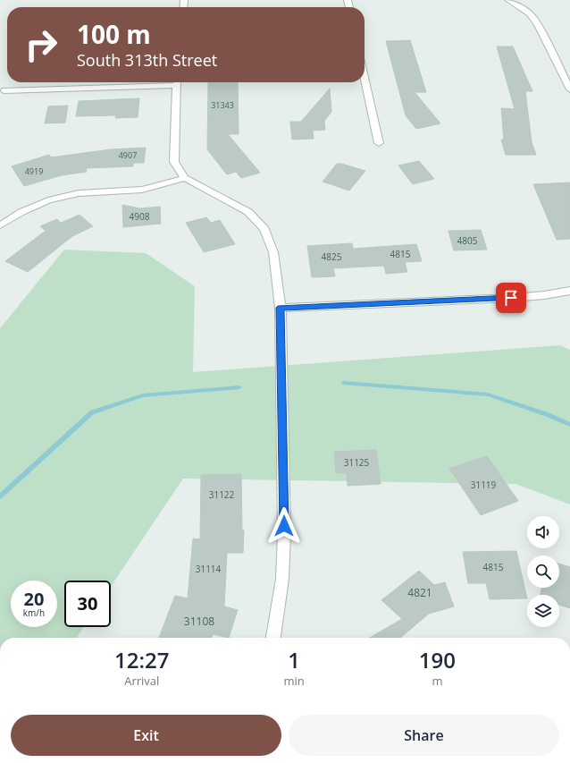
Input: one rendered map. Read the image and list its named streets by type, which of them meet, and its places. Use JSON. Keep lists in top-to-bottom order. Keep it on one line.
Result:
{"house_numbers":["31343","4907","4919","4908","4805","4815","4825","31125","31119","31122","4815","31114","4821","31108"],"page":{"turn":["100 m","South 313th Street"],"speed":"20 km/h","limit":"30","eta":["12:27","Arrival","1","min","190","m"],"buttons":["Exit","Share"]}}
